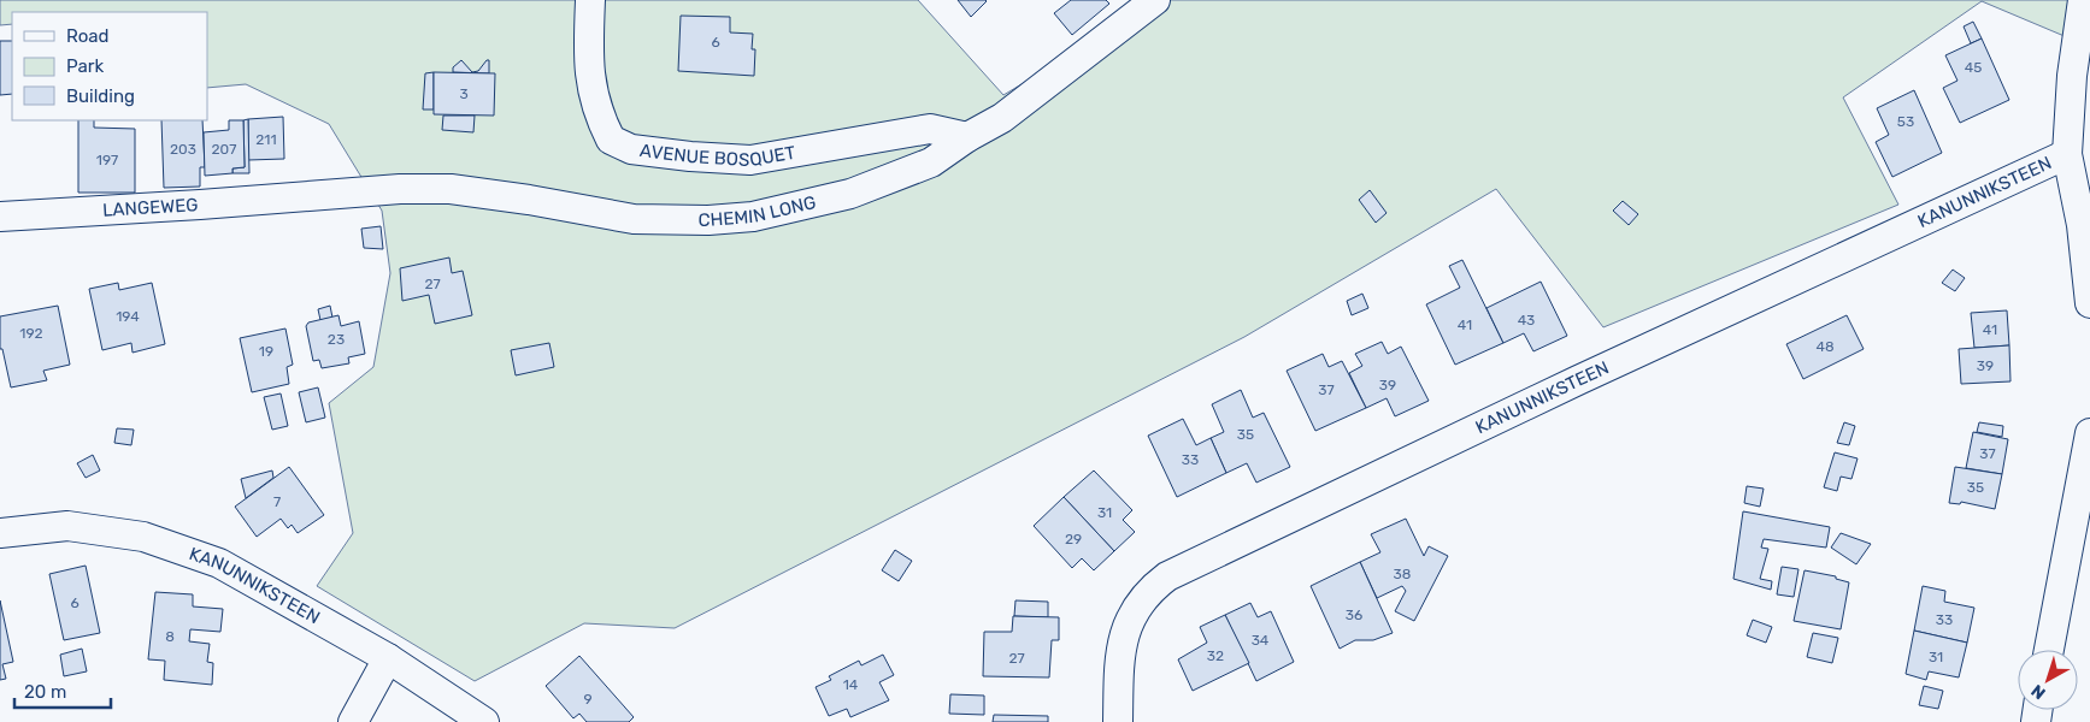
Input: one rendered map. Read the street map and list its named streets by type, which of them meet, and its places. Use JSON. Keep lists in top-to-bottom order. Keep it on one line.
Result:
{"streets":{"street":["AVENUE BOSQUET","KANUNNIKSTEEN","LANGEWEG","CHEMIN LONG"]},"crossings":[["AVENUE BOSQUET","CHEMIN LONG"],["LANGEWEG","CHEMIN LONG"]],"house_numbers":["6","45","3","53","211","203","207","197","27","194","43","41","41","192","23","48","19","39","39","37","35","37","33","35","7","31","29","38","6","36","33","8","34","32","31","27","14","9"],"legend":["Road","Park","Building"],"scale_bar":"20 m","north":"bottom left"}
